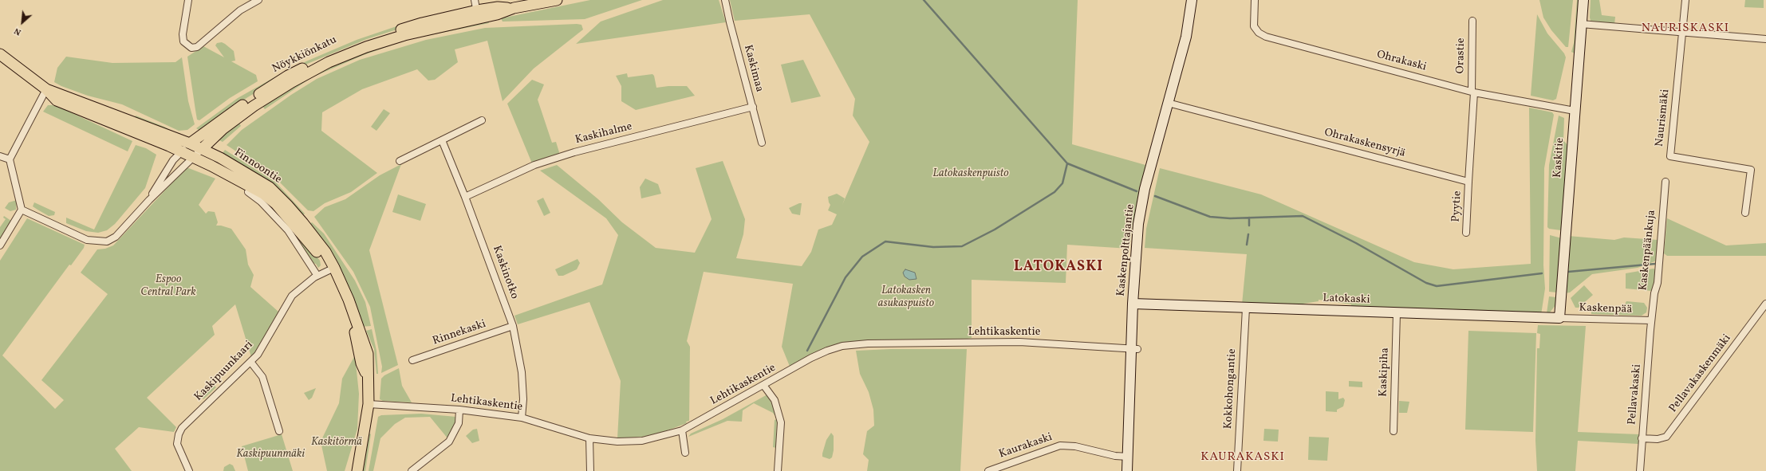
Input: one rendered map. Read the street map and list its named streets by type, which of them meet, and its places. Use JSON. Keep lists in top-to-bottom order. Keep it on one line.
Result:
{"streets":{"main road":["Nöykkiönkatu","Finnoontie"],"street":["Orastie","Ohrakaski","Kaskimaa","Naurismäki","Kaskihalme","Ohrakaskensyrjä","Kaskitie","Pyytie","Kaskenpolttajantie","Kaskenpäänkuja","Kaskinotko","Latokaski","Kaskenpää","Lehtikaskentie","Rinnekaski","Kaskipuunkaari","Kaskipiha","Pellavakaskenmäki","Kokkohongantie","Pellavakaski","Kaurakaski"]},"crossings":[["Nöykkiönkatu","Finnoontie"],["Orastie","Ohrakaski"],["Ohrakaski","Kaskitie"],["Kaskimaa","Kaskihalme"],["Kaskihalme","Kaskinotko"],["Ohrakaskensyrjä","Pyytie"],["Ohrakaskensyrjä","Kaskenpolttajantie"],["Kaskitie","Latokaski"],["Kaskitie","Kaskenpää"],["Finnoontie","Lehtikaskentie"],["Finnoontie","Kaskipuunkaari"],["Kaskenpolttajantie","Latokaski"],["Kaskenpolttajantie","Lehtikaskentie"],["Kaskenpolttajantie","Kaurakaski"],["Kaskenpäänkuja","Kaskenpää"],["Kaskenpäänkuja","Pellavakaski"],["Kaskinotko","Lehtikaskentie"],["Kaskinotko","Rinnekaski"],["Latokaski","Kaskenpää"],["Latokaski","Kaskipiha"],["Latokaski","Kokkohongantie"],["Kaskenpää","Pellavakaski"],["Pellavakaskenmäki","Pellavakaski"]],"districts":["NAURISKASKI","LATOKASKI","KAURAKASKI"],"parks":["Latokaskenpuisto","Espoo Central Park","Latokasken asukaspuisto","Kaskitörmä","Kaskipuunmäki"],"north":"bottom left"}
